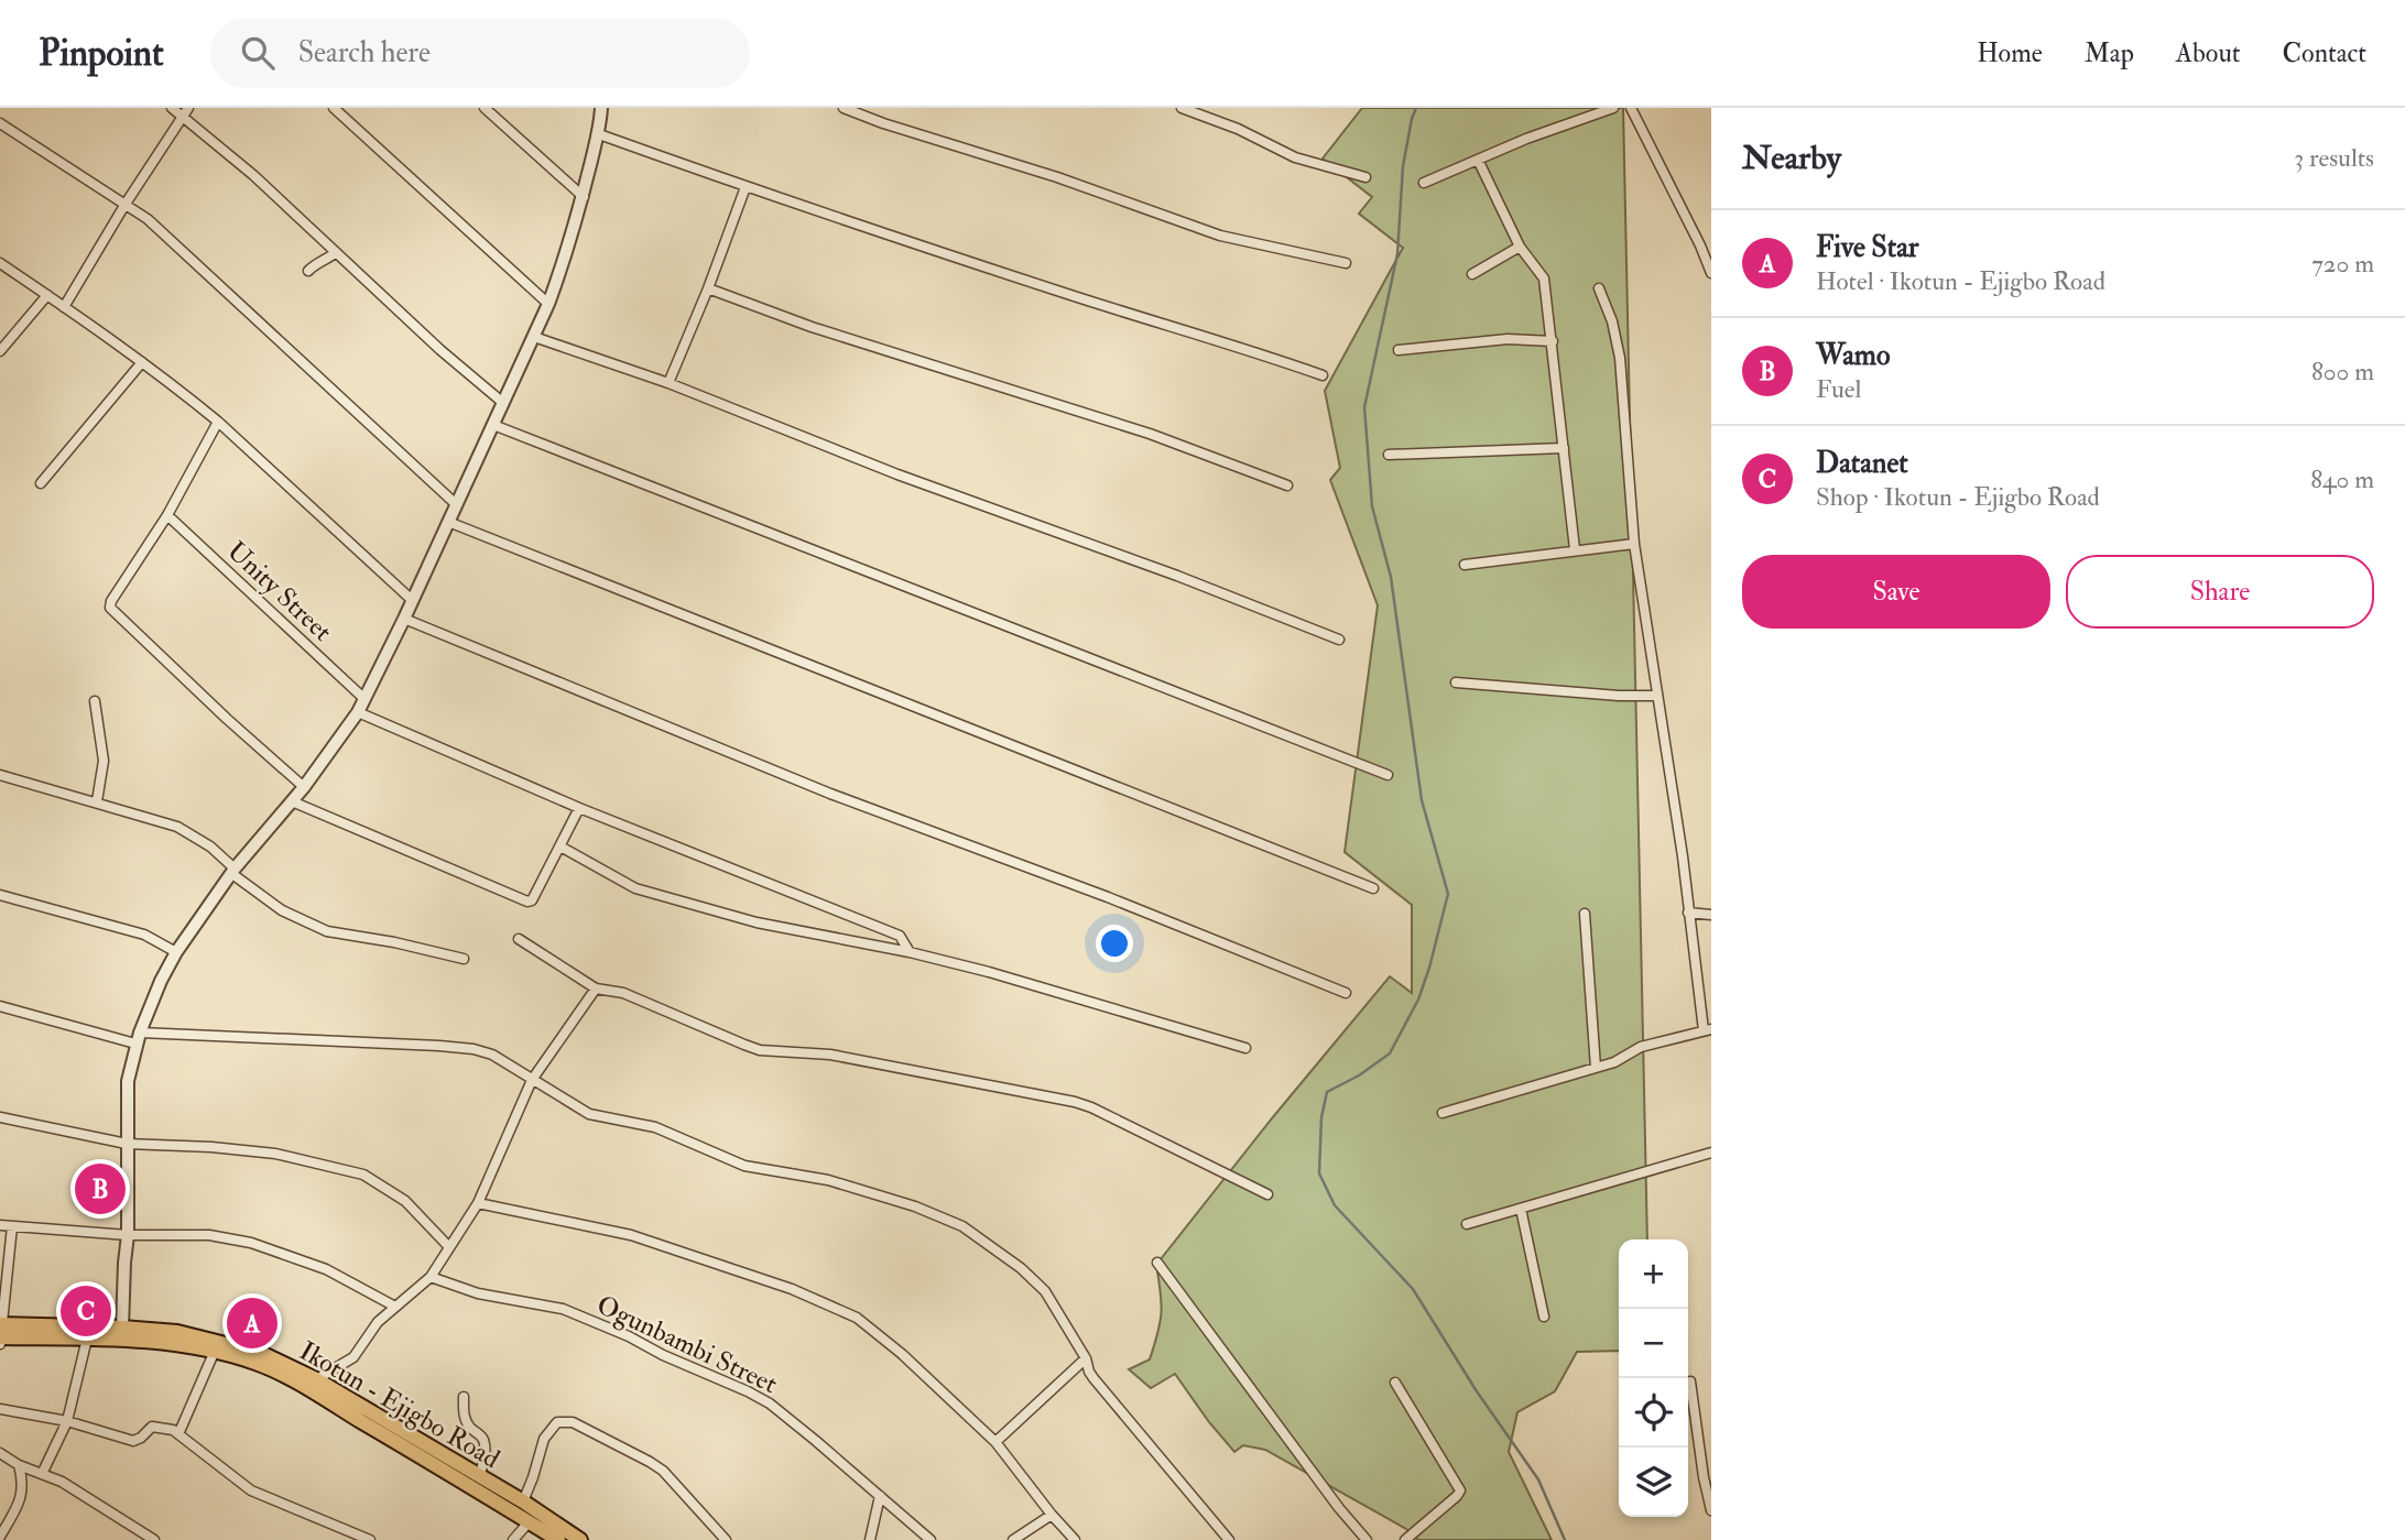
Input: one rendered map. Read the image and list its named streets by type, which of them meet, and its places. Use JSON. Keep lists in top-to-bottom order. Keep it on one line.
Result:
{"streets":{"main road":["Ikotun - Ejigbo Road"],"street":["Unity Street","Ogunbambi Street"]},"page":{"header":"Pinpoint","search":"Search here","nav":["Home","Map","About","Contact"],"heading":["Nearby","3 results"],"list":[{"mark":"A","name":"Five Star","note":"Hotel · Ikotun - Ejigbo Road","value":"720 m"},{"mark":"B","name":"Wamo","note":"Fuel","value":"800 m"},{"mark":"C","name":"Datanet","note":"Shop · Ikotun - Ejigbo Road","value":"840 m"}],"buttons":["Save","Share"],"pins":["B","C","A"],"map_buttons":["+","−"]}}
